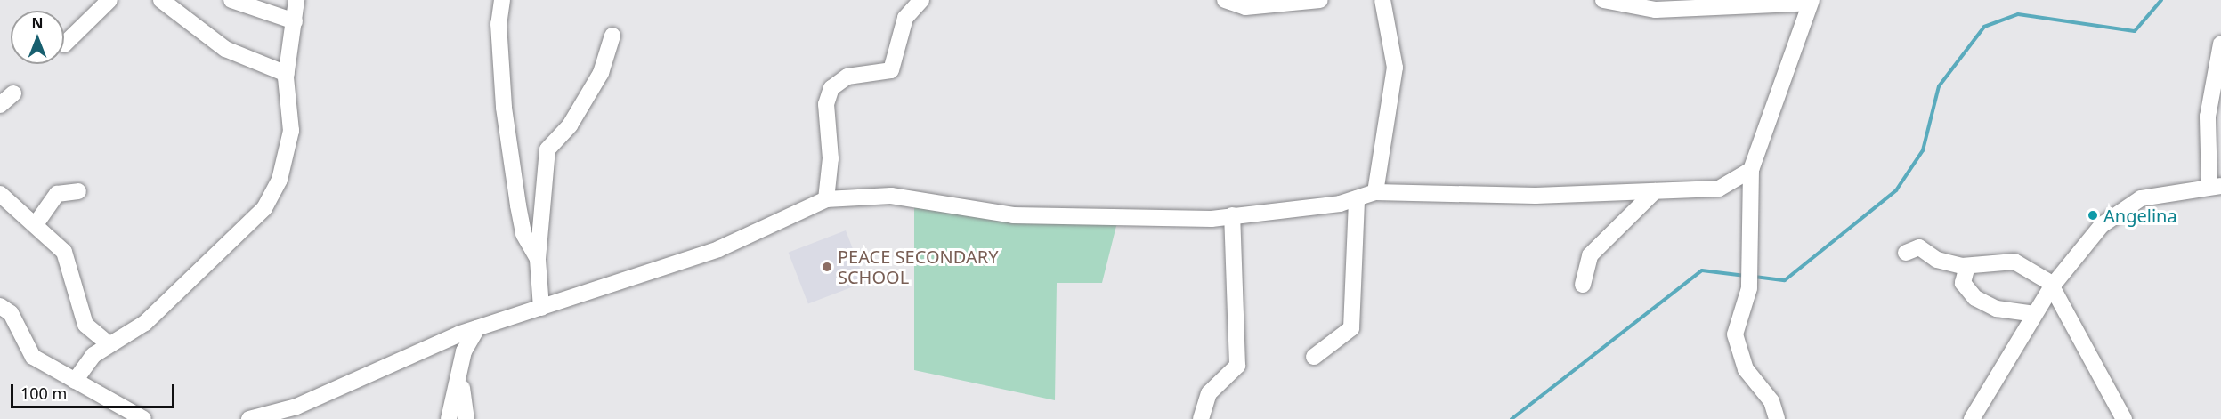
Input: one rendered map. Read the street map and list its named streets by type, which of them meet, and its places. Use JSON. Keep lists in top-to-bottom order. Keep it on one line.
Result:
{"places":["Angelina","PEACE SECONDARY SCHOOL"],"scale_bar":"100 m","north":"top"}
